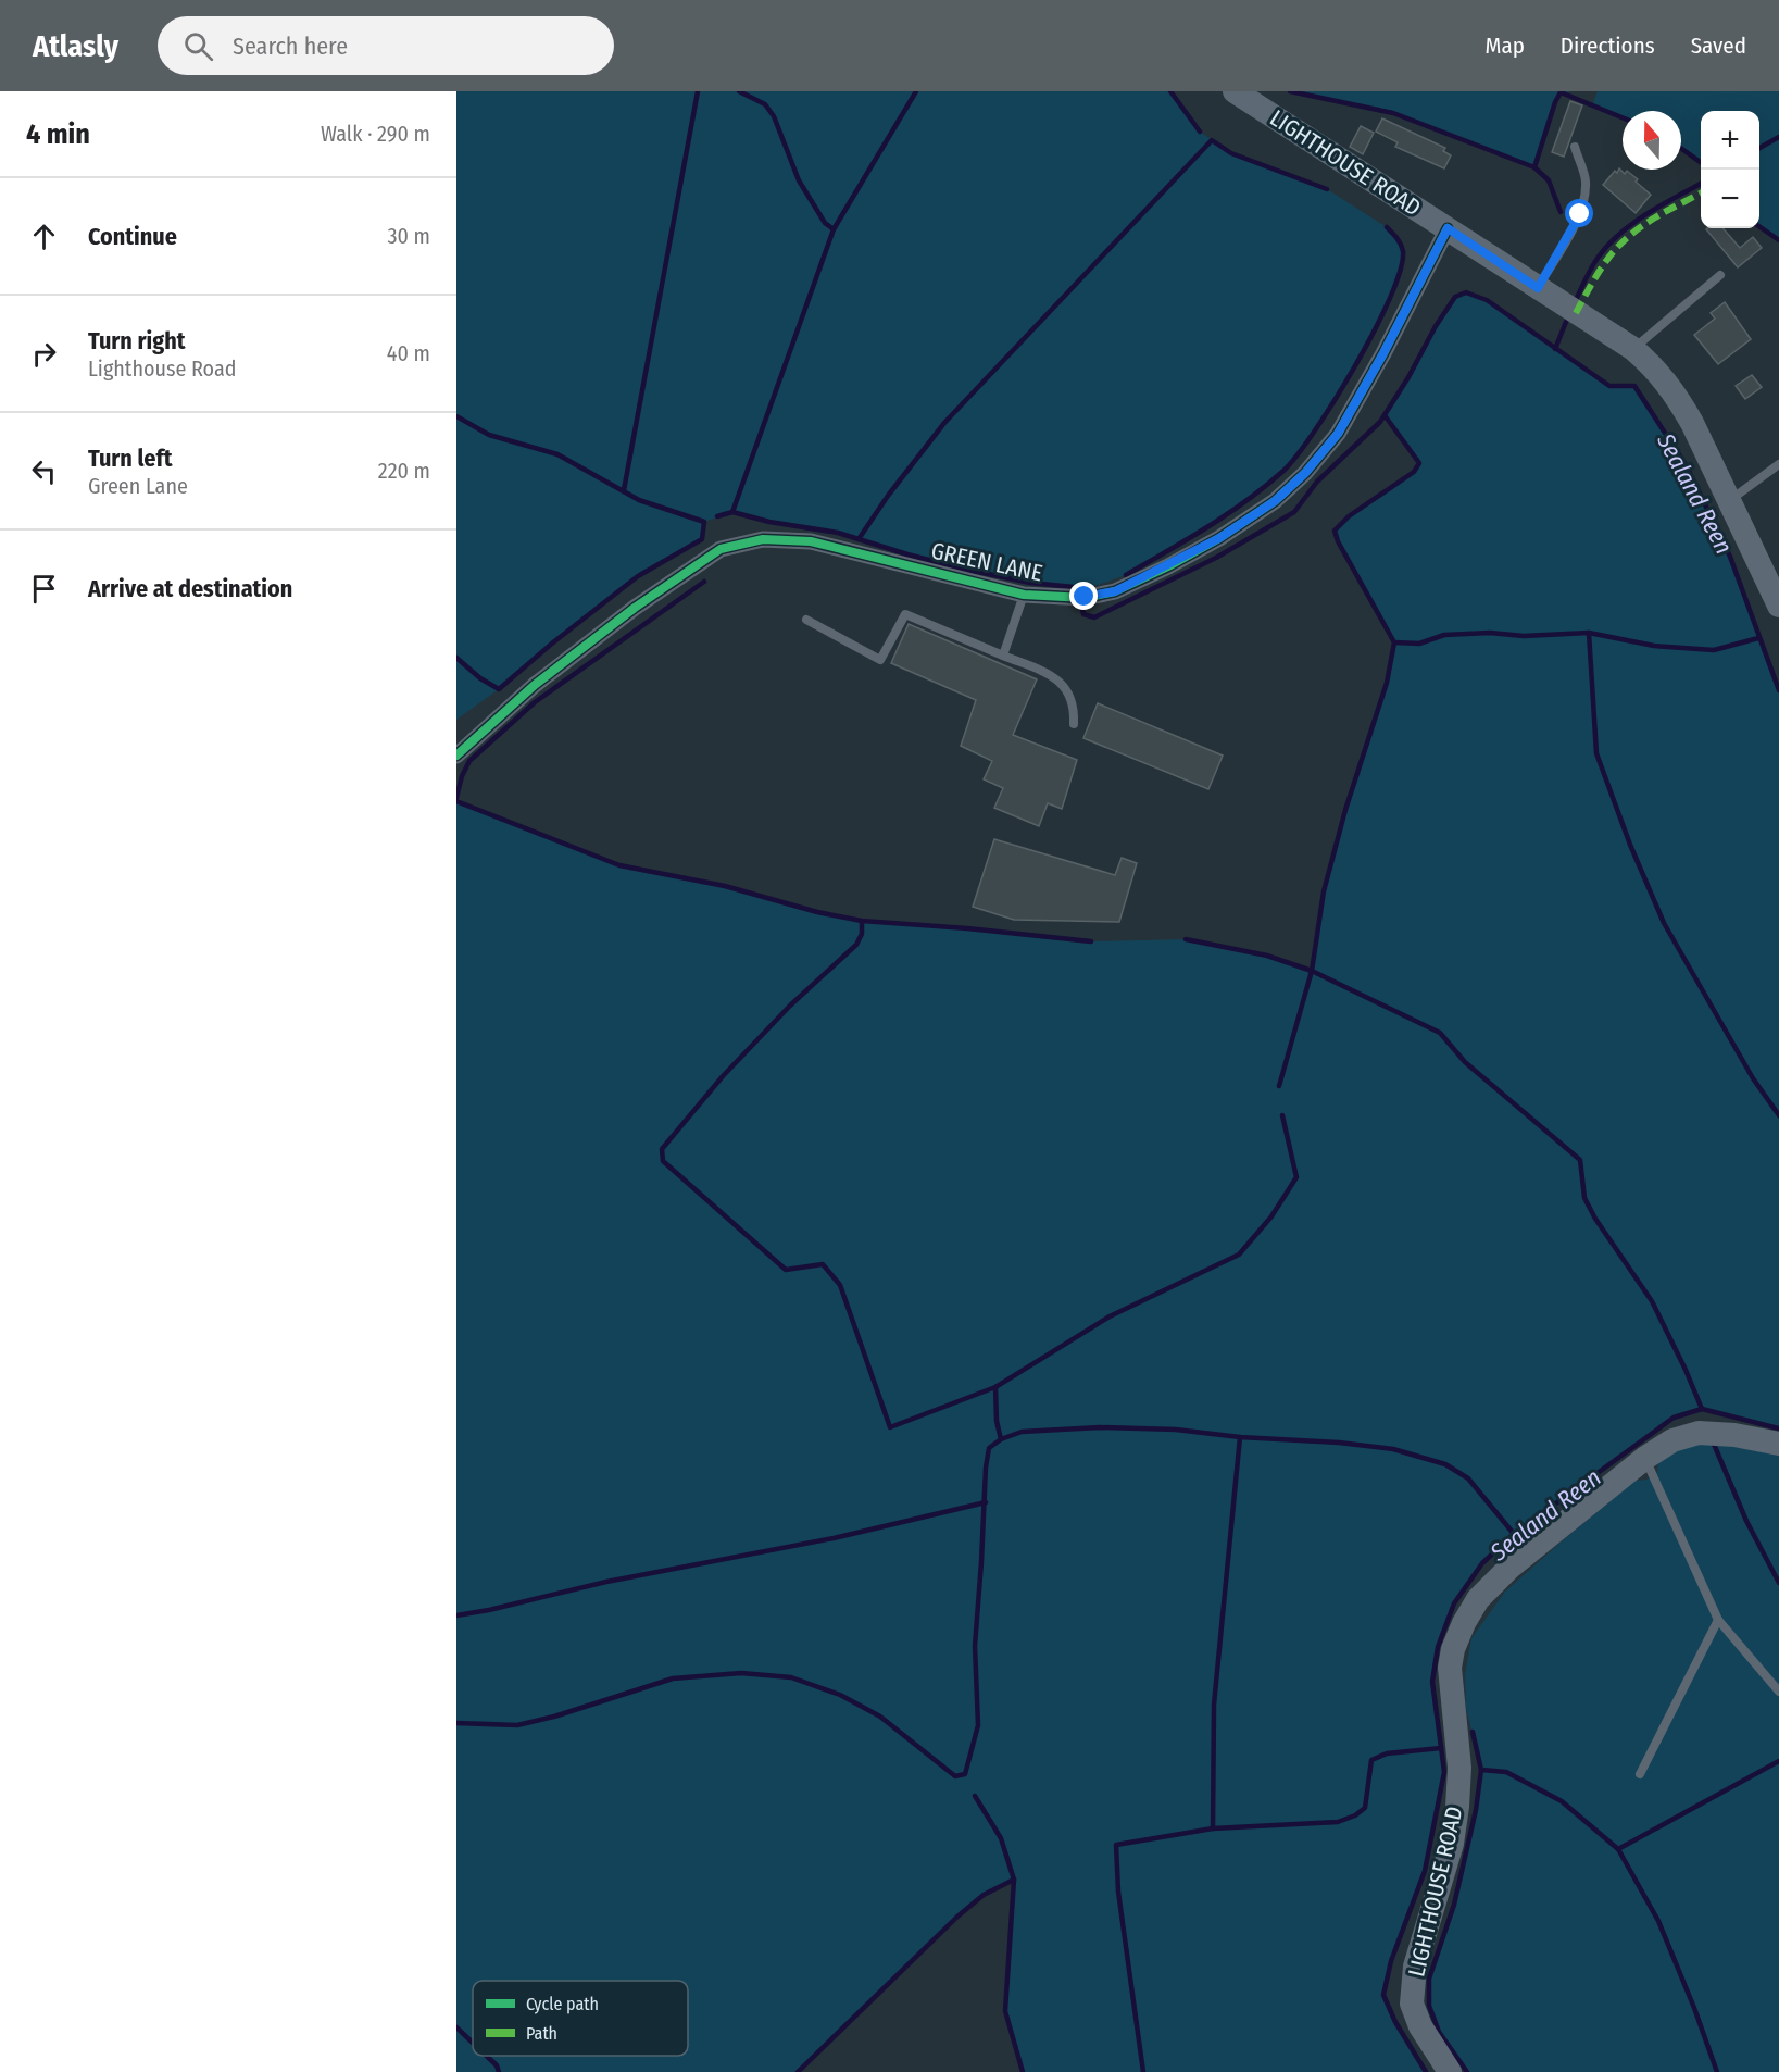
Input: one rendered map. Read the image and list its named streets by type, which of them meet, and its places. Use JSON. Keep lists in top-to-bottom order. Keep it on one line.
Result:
{"streets":{"main road":["LIGHTHOUSE ROAD"],"street":["GREEN LANE"]},"crossings":[["LIGHTHOUSE ROAD","GREEN LANE"]],"water":["Sealand Reen"],"legend":["Cycle path","Path"],"north":"top","page":{"header":"Atlasly","search":"Search here","nav":["Map","Directions","Saved"],"heading":["4 min","Walk · 290 m"],"map_buttons":["+","−"],"list":[["Continue","30 m"],["Turn right","Lighthouse Road","40 m"],["Turn left","Green Lane","220 m"],"Arrive at destination"]}}
